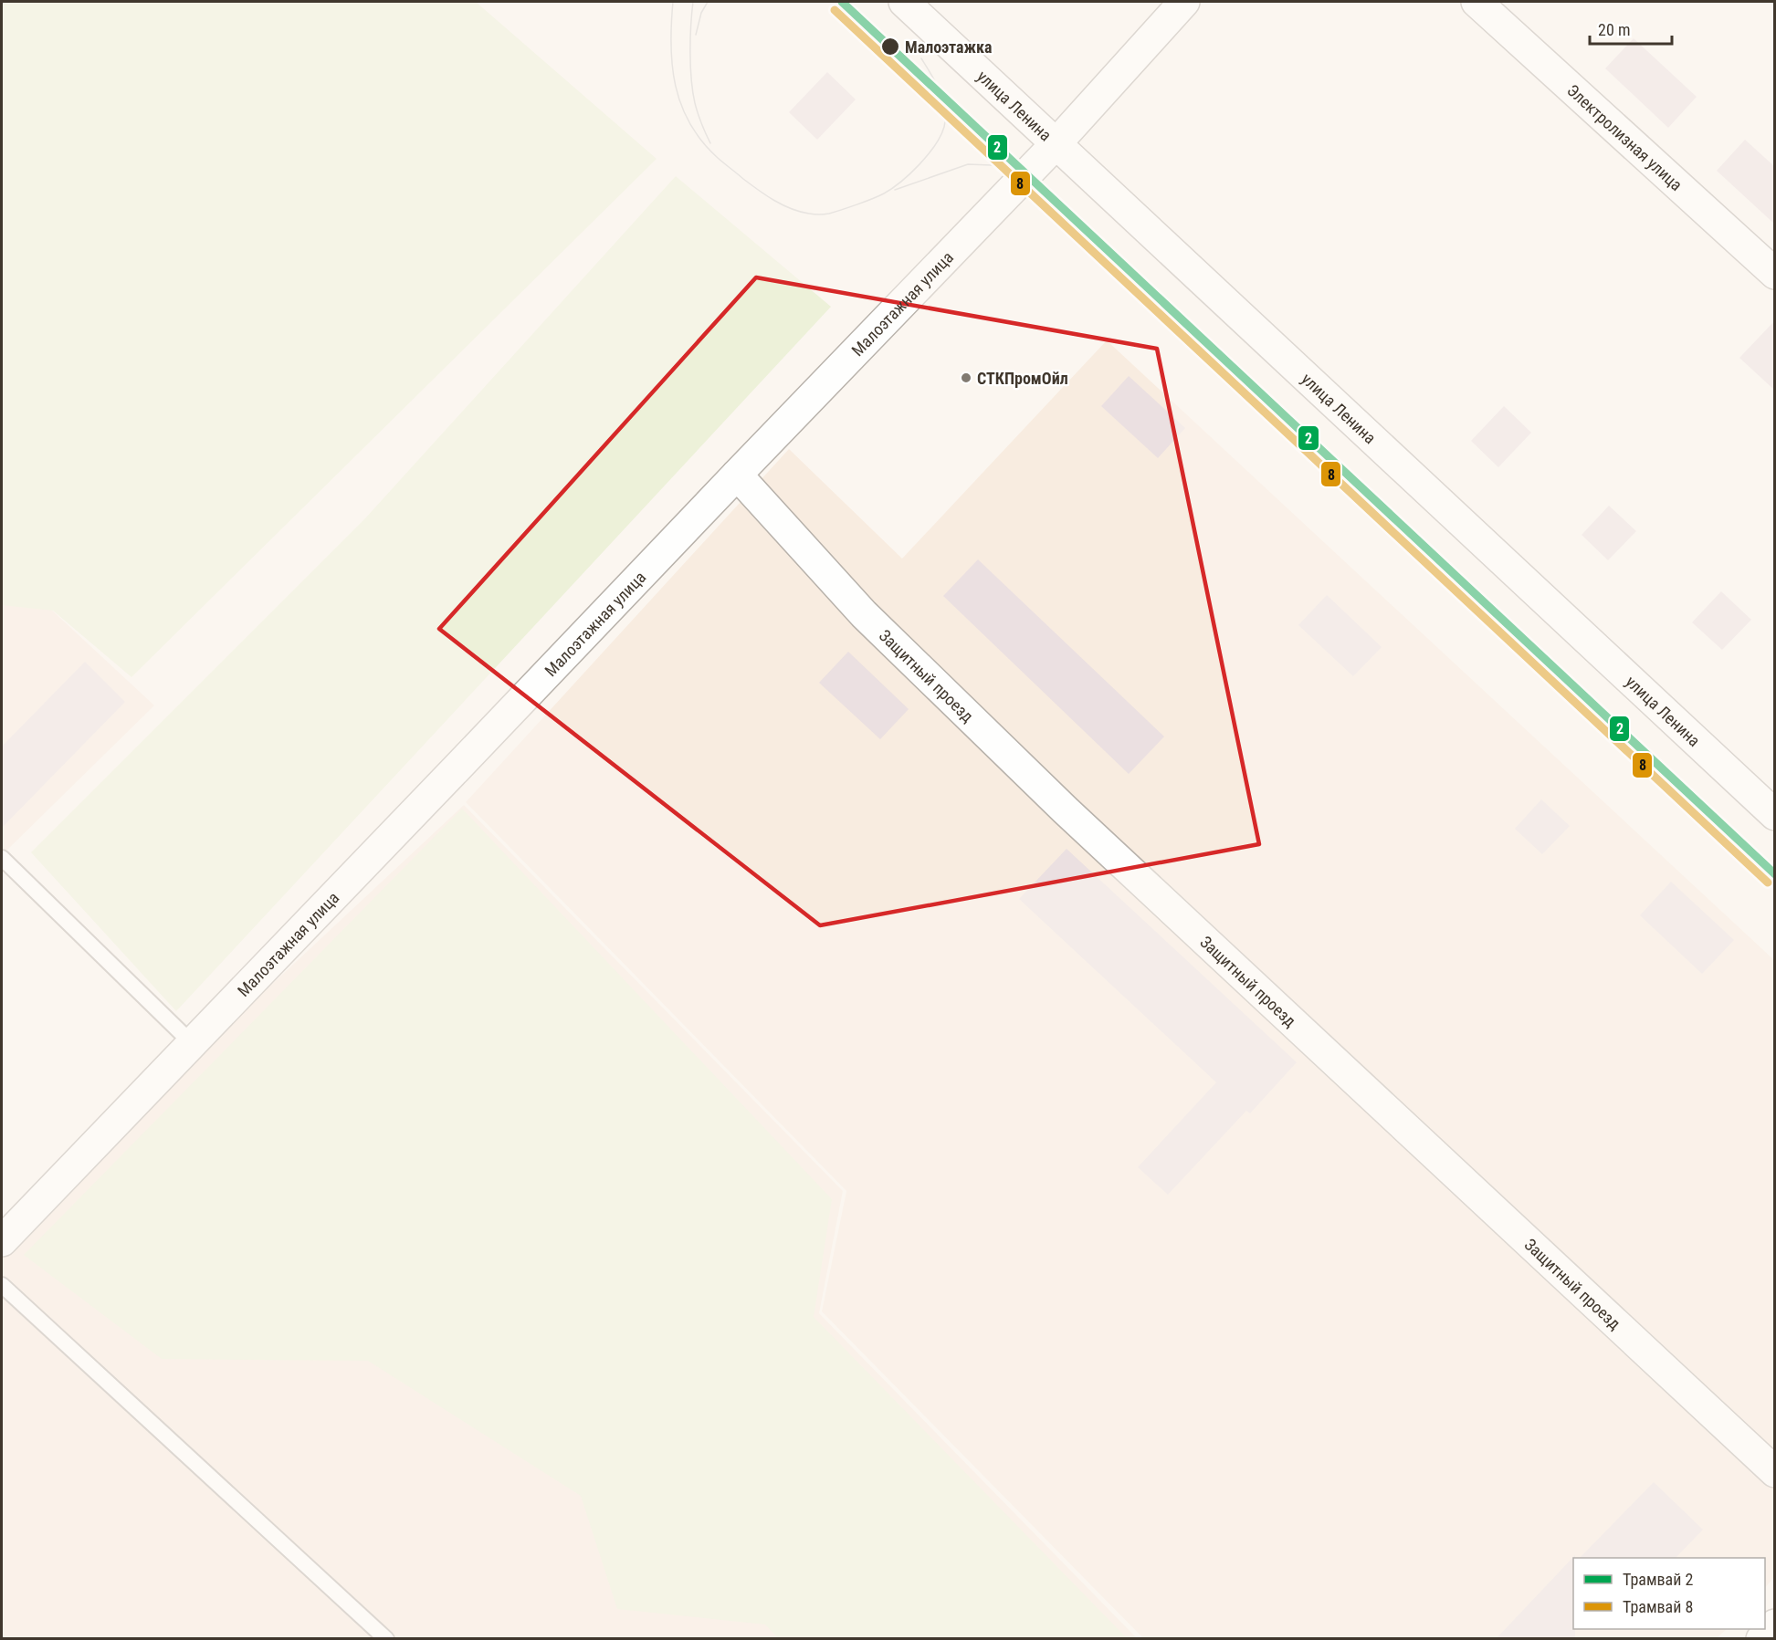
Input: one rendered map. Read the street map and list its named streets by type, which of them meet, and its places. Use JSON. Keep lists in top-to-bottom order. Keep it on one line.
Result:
{"streets":{"street":["улица Ленина","Электролизная улица","Малоэтажная улица","Защитный проезд"]},"crossings":[["улица Ленина","Малоэтажная улица"],["Малоэтажная улица","Защитный проезд"]],"places":["Малоэтажка","СТКПромОйл"],"lines":["tram line 2","tram line 8"],"legend":["Трамвай 2","Трамвай 8"],"scale_bar":"20 m"}
